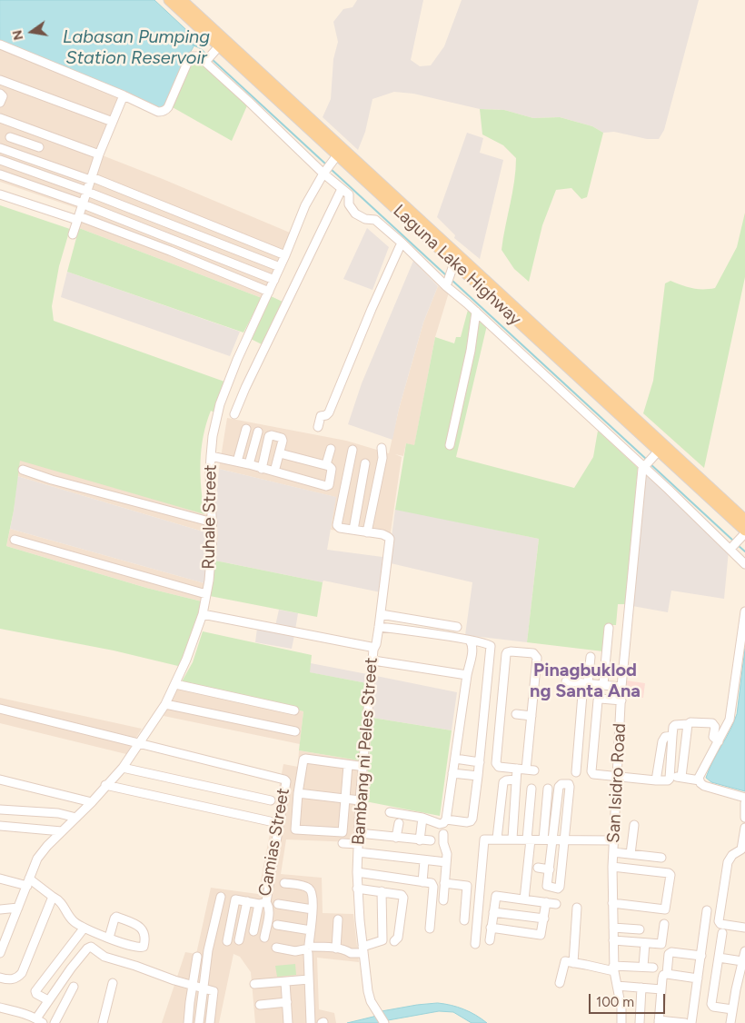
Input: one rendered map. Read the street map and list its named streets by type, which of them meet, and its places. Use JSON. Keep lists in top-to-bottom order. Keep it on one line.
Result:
{"streets":{"main road":["Laguna Lake Highway"],"street":["Ruhale Street","Bambang ni Peles Street","San Isidro Road","Camias Street"]},"crossings":[["Laguna Lake Highway","Ruhale Street"],["Ruhale Street","Bambang ni Peles Street"],["Ruhale Street","Camias Street"]],"districts":["Pinagbuklod ng Santa Ana"],"water":["Labasan Pumping Station Reservoir"],"scale_bar":"100 m","north":"left"}
